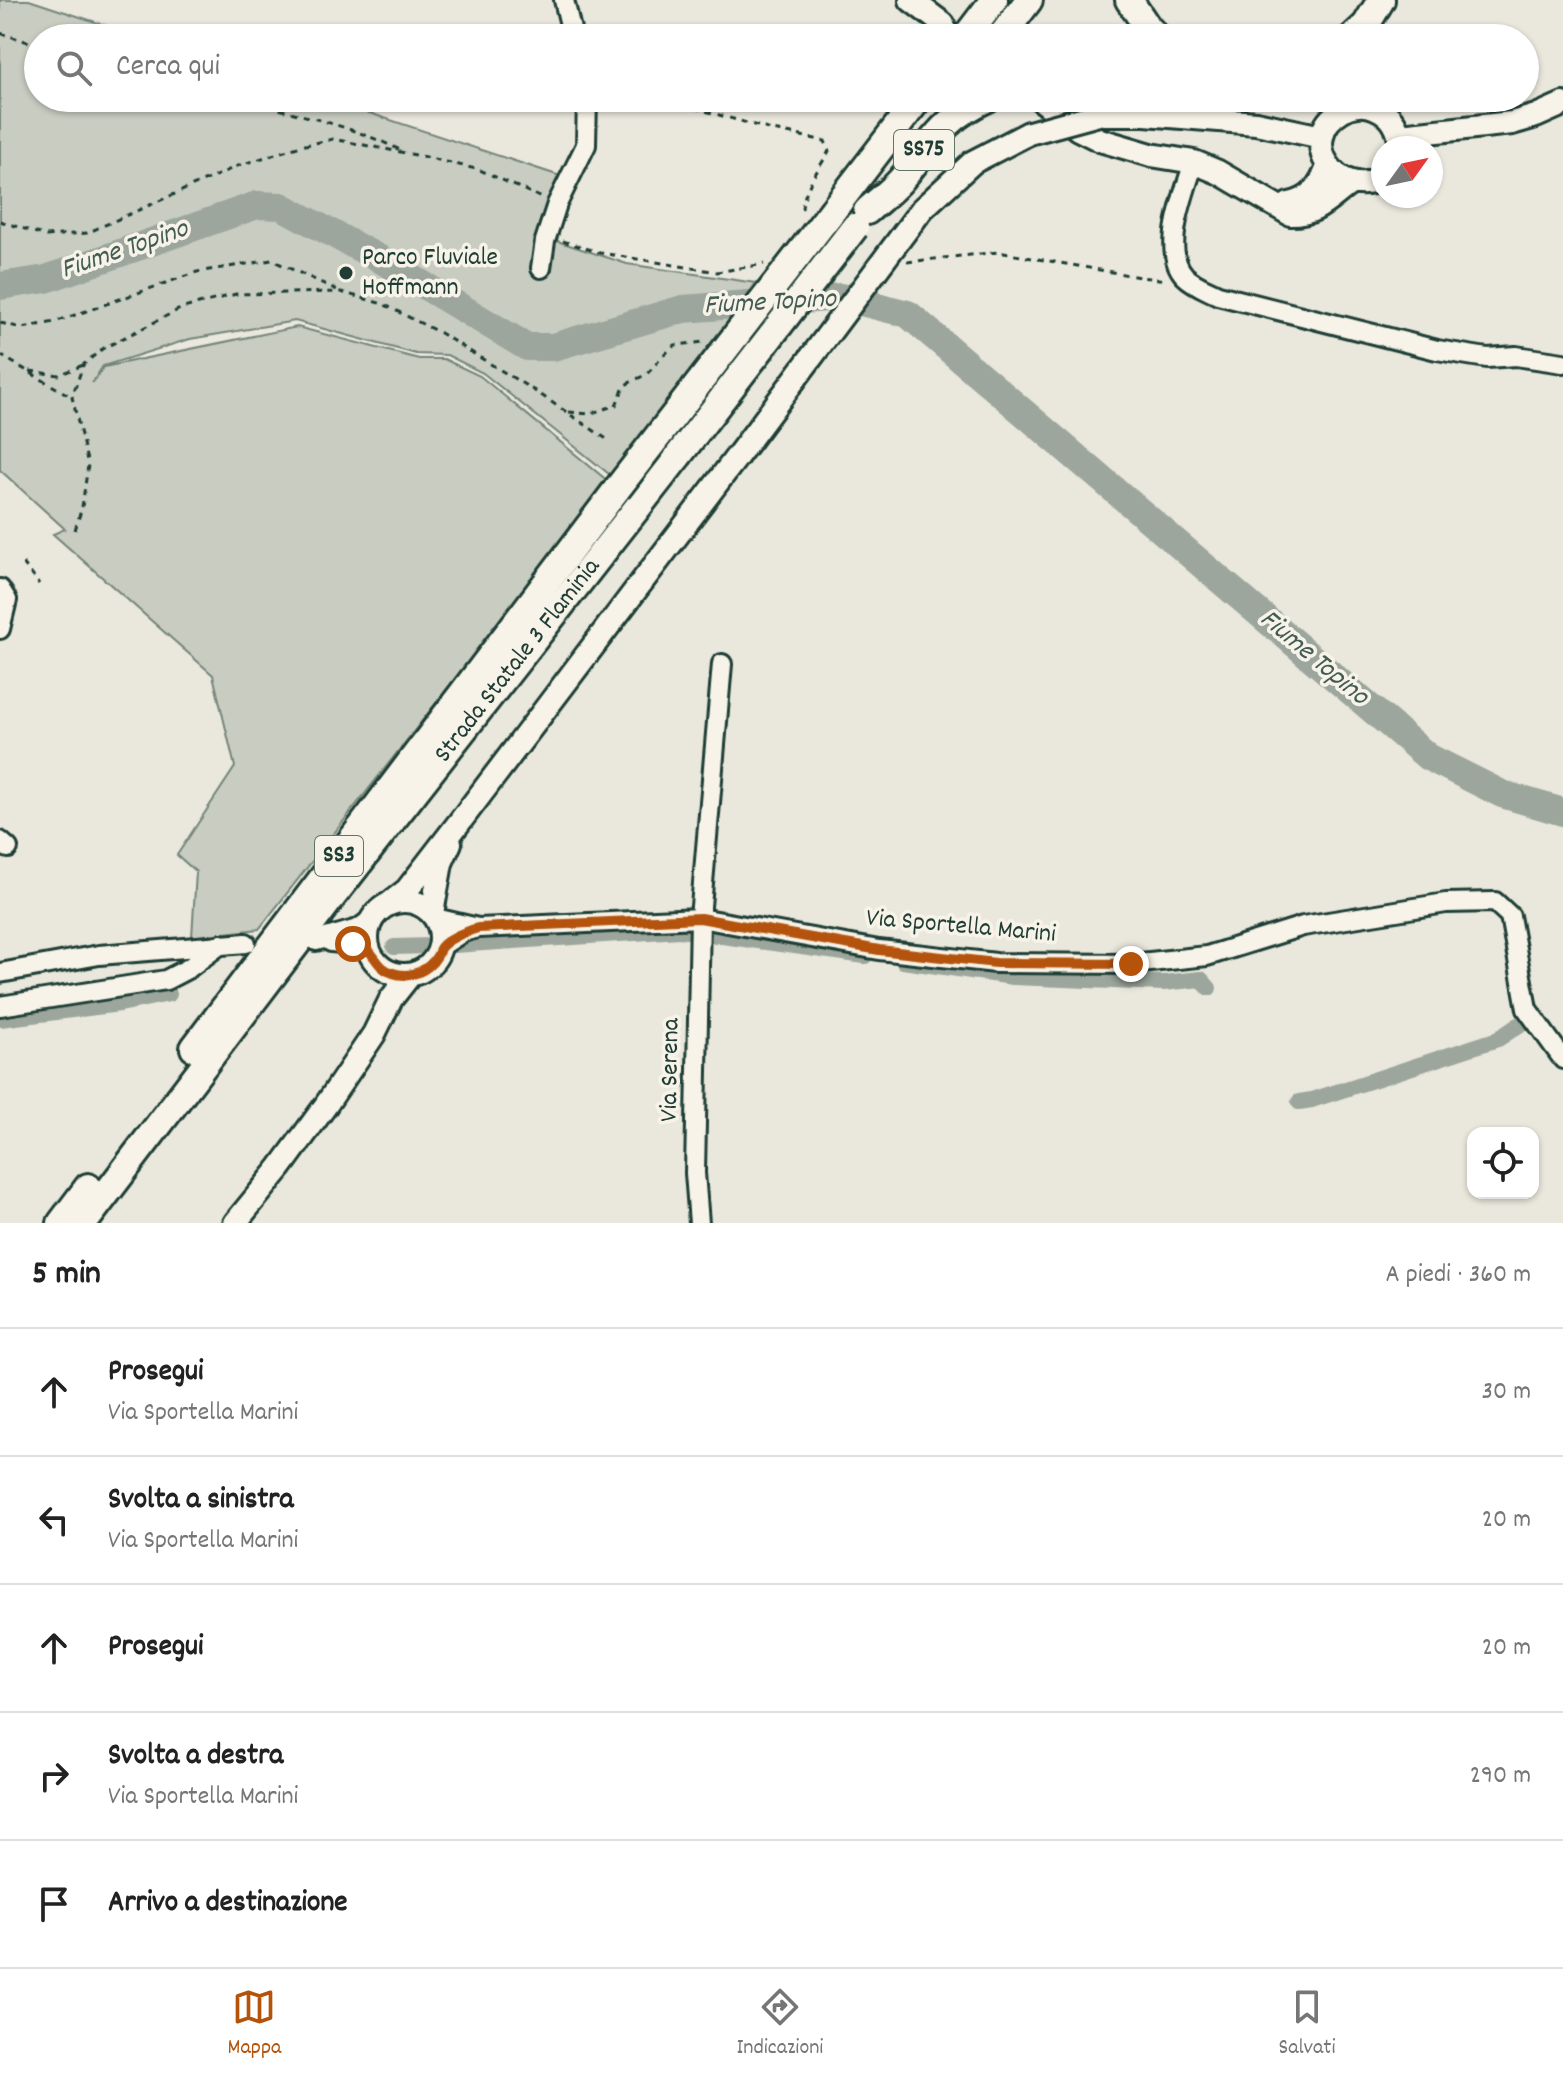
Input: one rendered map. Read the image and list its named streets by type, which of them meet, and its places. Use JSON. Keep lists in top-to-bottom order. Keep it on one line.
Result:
{"streets":{"highway":["SS75","Strada Statale 3 Flaminia","SS3"],"main road":["Via Sportella Marini"],"street":["Via Serena"]},"crossings":[["SS75","Strada Statale 3 Flaminia"],["Via Sportella Marini","Via Serena"]],"water":["Fiume Topino"],"places":["Parco Fluviale Hoffmann"],"north":"top right","page":{"search":"Cerca qui","heading":["5 min","A piedi · 360 m"],"list":[["Prosegui","Via Sportella Marini","30 m"],["Svolta a sinistra","Via Sportella Marini","20 m"],["Prosegui","20 m"],["Svolta a destra","Via Sportella Marini","290 m"],"Arrivo a destinazione"],"nav":["Mappa","Indicazioni","Salvati"]}}
